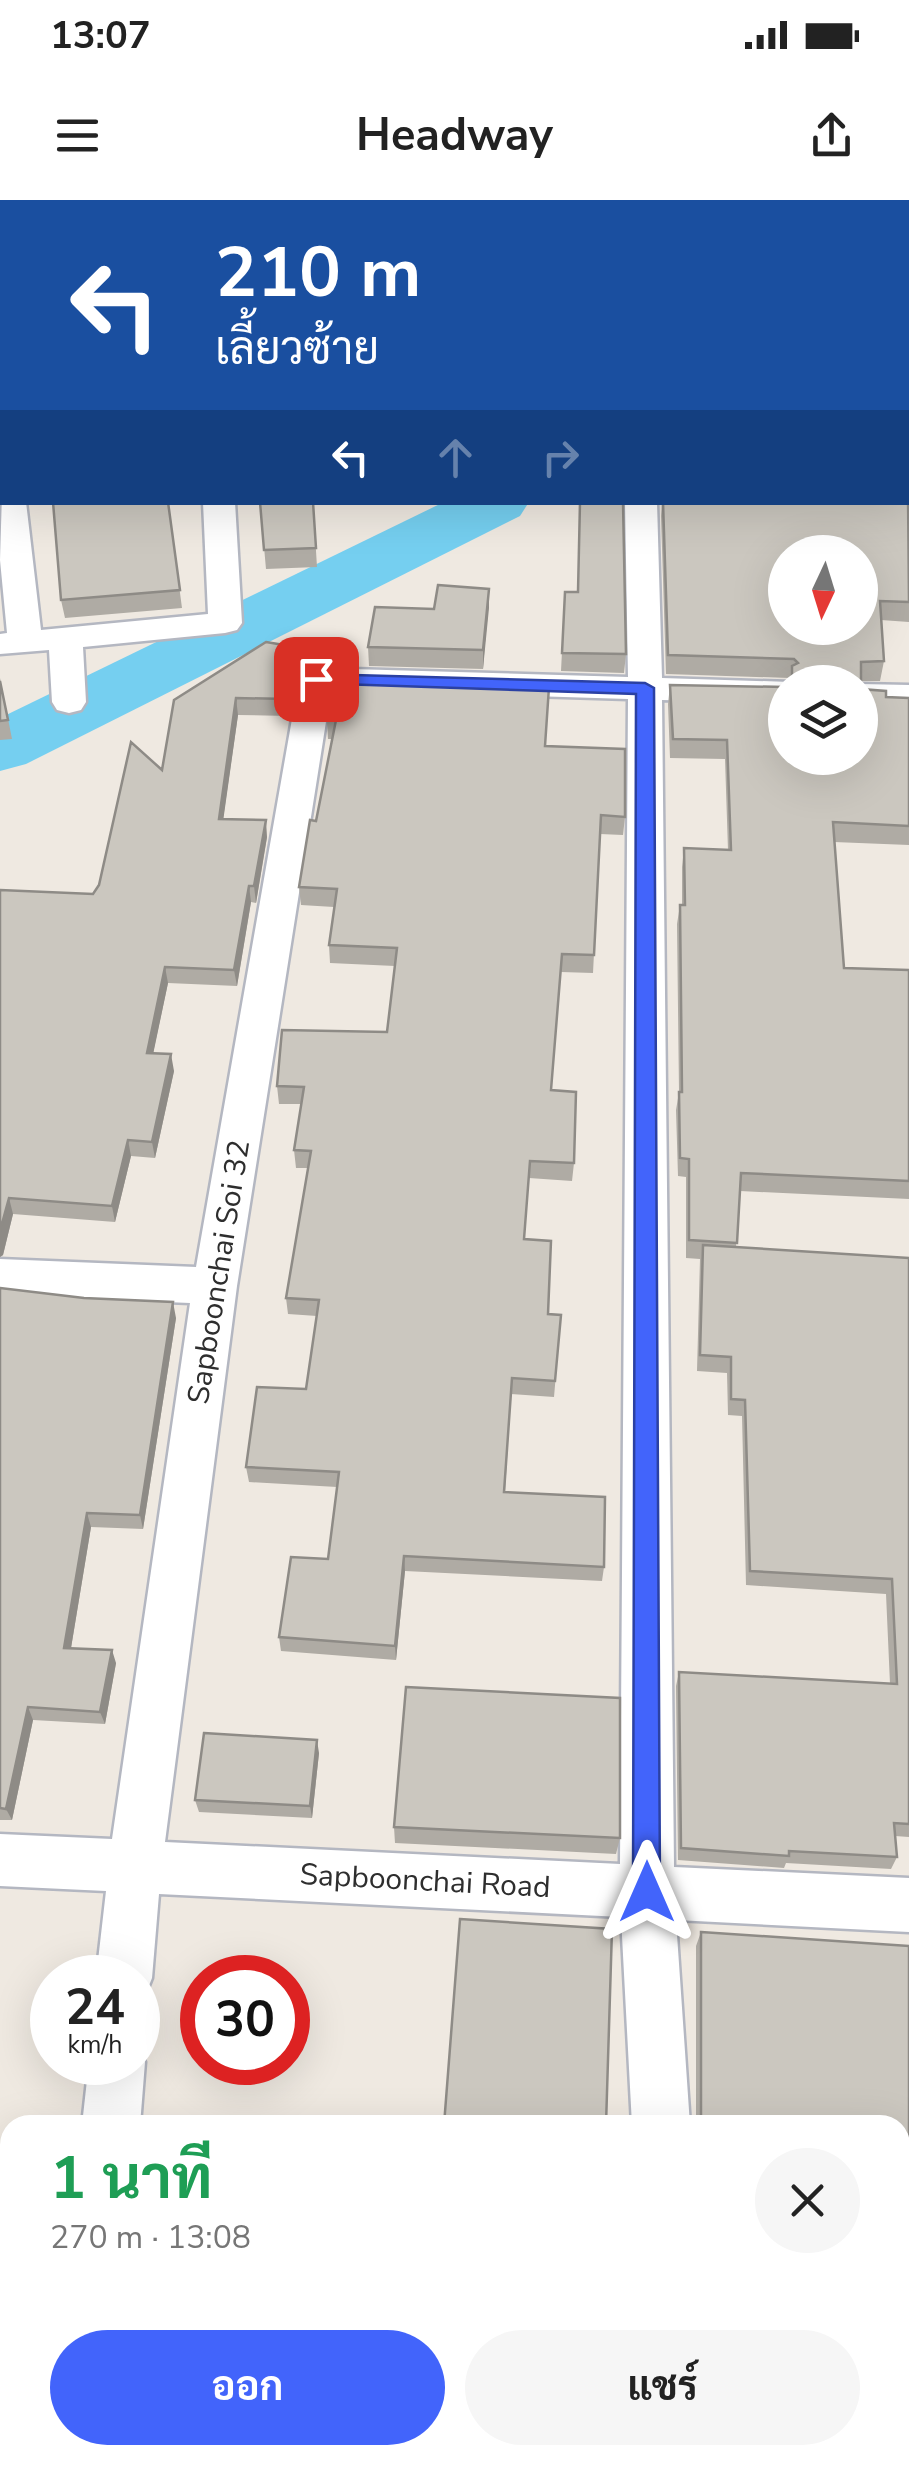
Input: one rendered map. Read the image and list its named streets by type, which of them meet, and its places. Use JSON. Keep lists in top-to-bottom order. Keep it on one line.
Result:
{"streets":{"street":["Sapboonchai Soi 32","Sapboonchai Road"]},"crossings":[["Sapboonchai Soi 32","Sapboonchai Road"]],"north":"bottom","page":{"status":"13:07","header":"Headway","turn":["210 m","เลี้ยวซ้าย"],"speed":"24 km/h","limit":"30","heading":["1 นาที","270 m · 13:08"],"buttons":["ออก","แชร์"]}}
